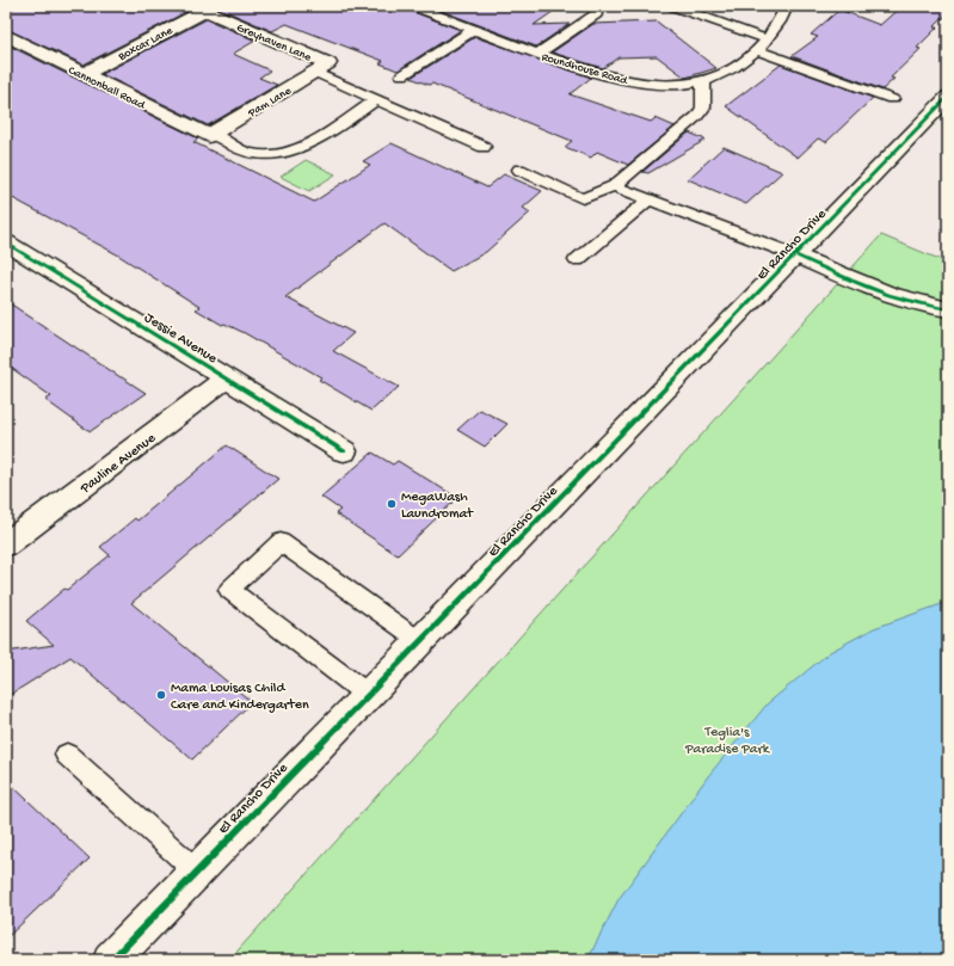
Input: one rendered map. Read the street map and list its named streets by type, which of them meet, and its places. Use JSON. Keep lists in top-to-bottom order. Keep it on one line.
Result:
{"streets":{"street":["Greyhaven Lane","Boxcar Lane","Cannonball Road","Pam Lane","El Rancho Drive","Jessie Avenue","Pauline Avenue"],"lane":["Roundhouse Road"]},"crossings":[["Greyhaven Lane","Boxcar Lane"],["Greyhaven Lane","Pam Lane"],["Boxcar Lane","Cannonball Road"],["Cannonball Road","Pam Lane"],["Jessie Avenue","Pauline Avenue"]],"parks":["Teglia's Paradise Park"],"places":["MegaWash Laundromat","Mama Louisas Child Care and Kindergarten"]}
